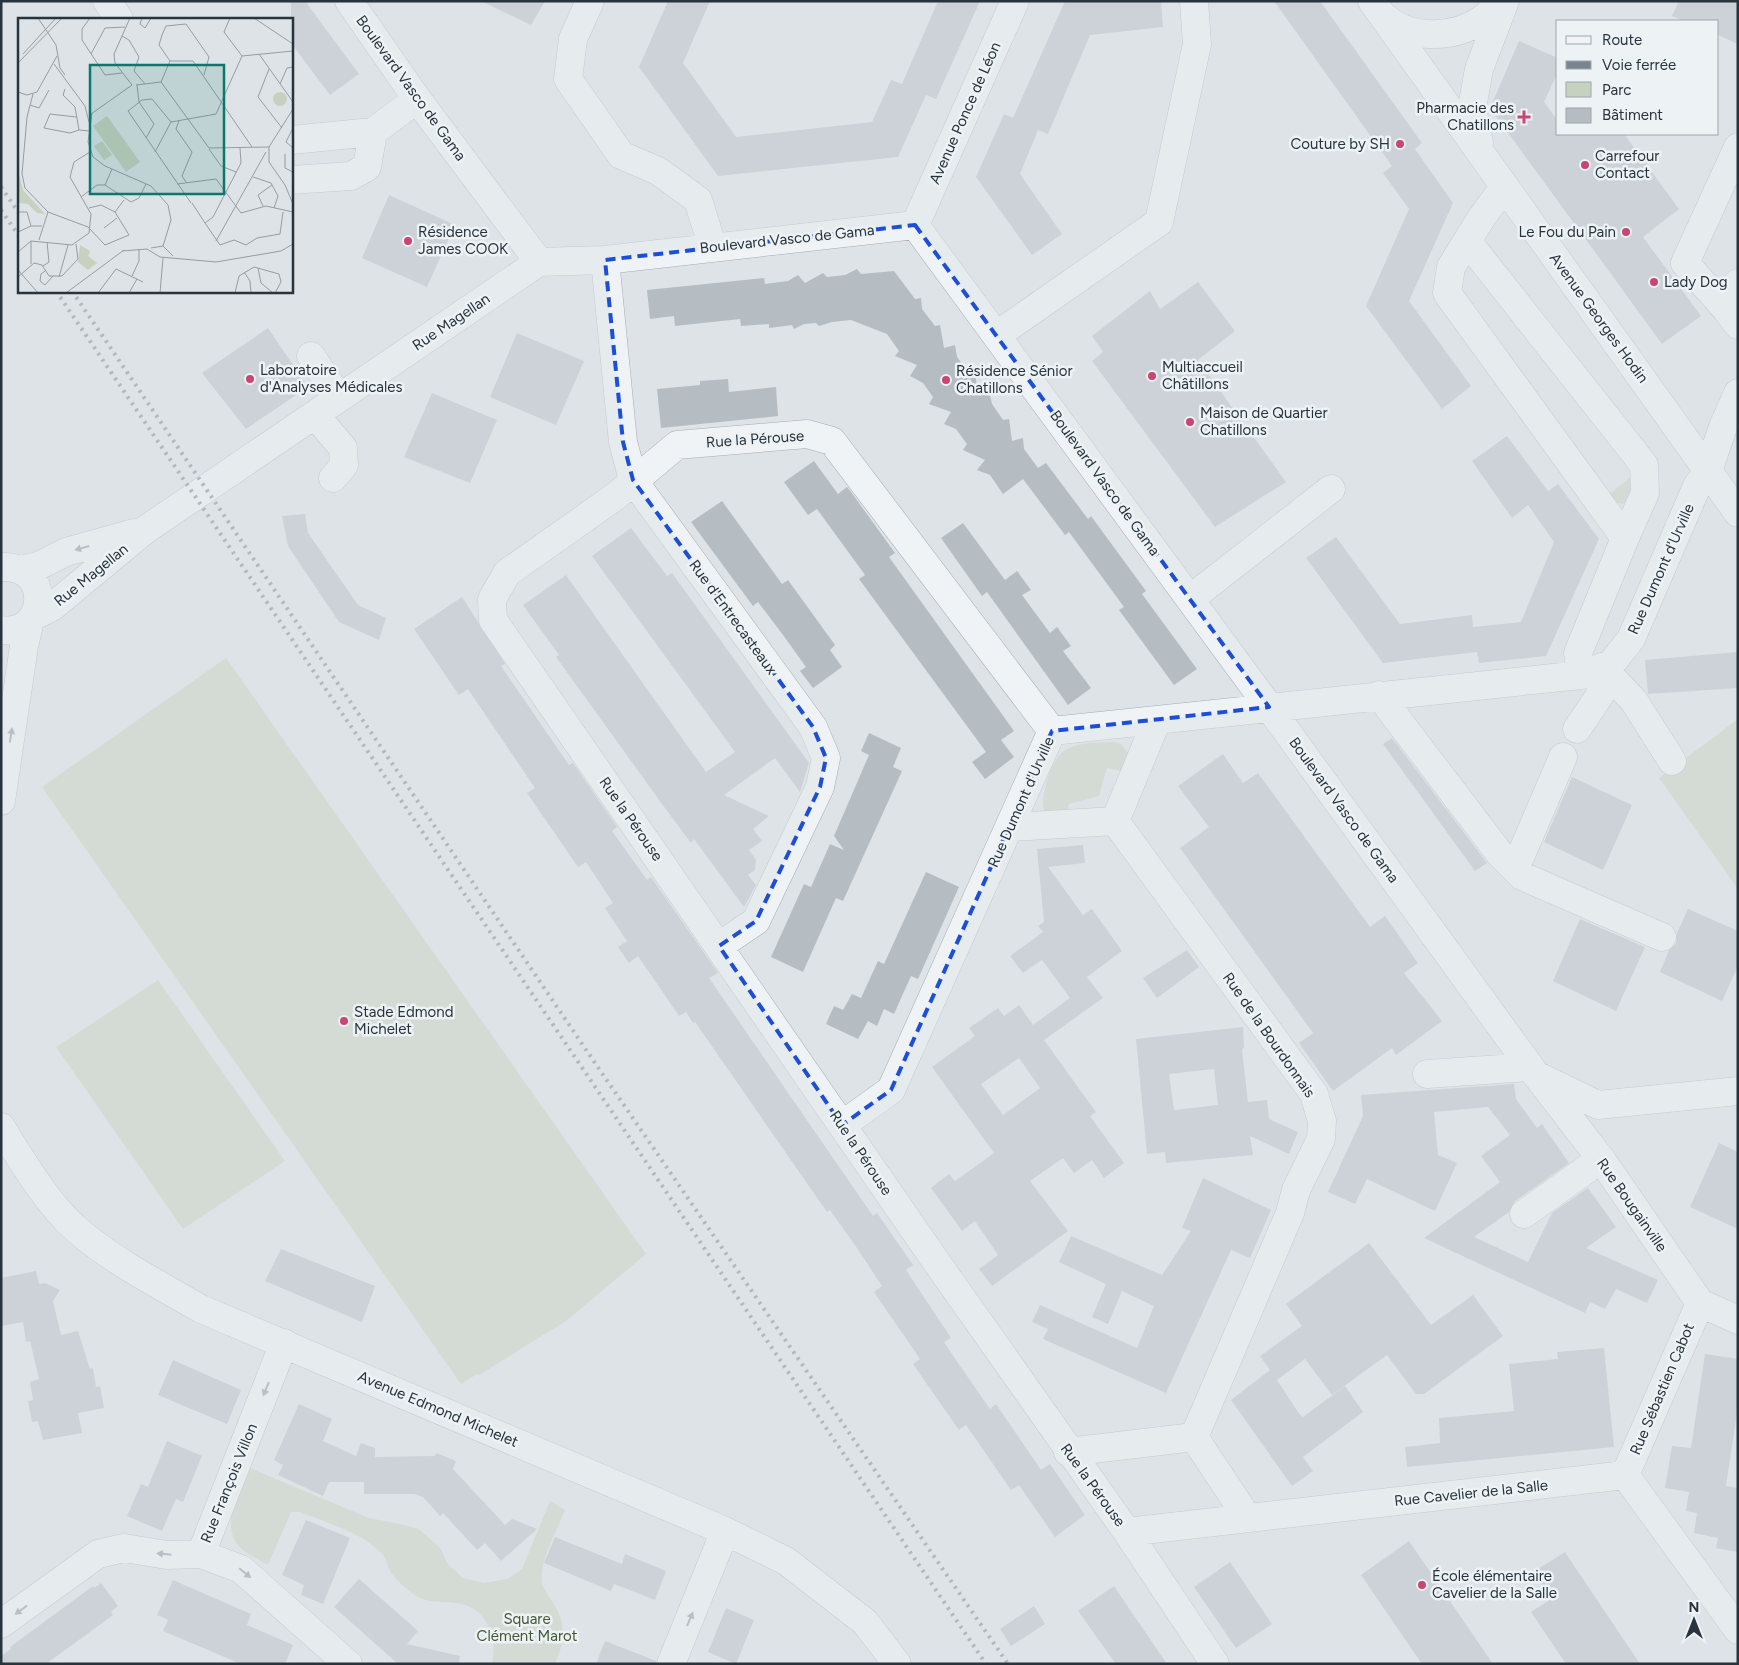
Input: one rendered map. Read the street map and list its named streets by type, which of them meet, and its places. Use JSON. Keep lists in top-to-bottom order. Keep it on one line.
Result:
{"streets":{"street":["Boulevard Vasco de Gama","Avenue Ponce de Léon","Avenue Georges Hodin","Rue Magellan","Rue la Pérouse","Rue Dumont d'Urville","Rue d'Entrecasteaux","Rue de la Bourdonnais","Rue Bougainville","Rue Sébastien Cabot","Avenue Edmond Michelet","Rue François Villon","Rue Cavelier de la Salle"]},"crossings":[["Boulevard Vasco de Gama","Avenue Ponce de Léon"],["Boulevard Vasco de Gama","Rue Magellan"],["Boulevard Vasco de Gama","Rue Dumont d'Urville"],["Boulevard Vasco de Gama","Rue d'Entrecasteaux"],["Boulevard Vasco de Gama","Rue Bougainville"],["Avenue Georges Hodin","Rue Dumont d'Urville"],["Rue la Pérouse","Rue Dumont d'Urville"],["Rue la Pérouse","Rue d'Entrecasteaux"],["Rue la Pérouse","Rue Cavelier de la Salle"],["Rue Bougainville","Rue Sébastien Cabot"],["Rue Sébastien Cabot","Rue Cavelier de la Salle"],["Avenue Edmond Michelet","Rue François Villon"]],"one_way":["Rue François Villon"],"parks":["Square Clément Marot"],"places":{"health":["Pharmacie des Chatillons"],"other":["Couture by SH","Carrefour Contact","Le Fou du Pain","Résidence James COOK","Lady Dog","Multiaccueil Châtillons","Laboratoire d'Analyses Médicales","Résidence Sénior Chatillons","Maison de Quartier Chatillons","Stade Edmond Michelet","École élémentaire Cavelier de la Salle"]},"legend":["Route","Voie ferrée","Parc","Bâtiment"],"north":"top"}
